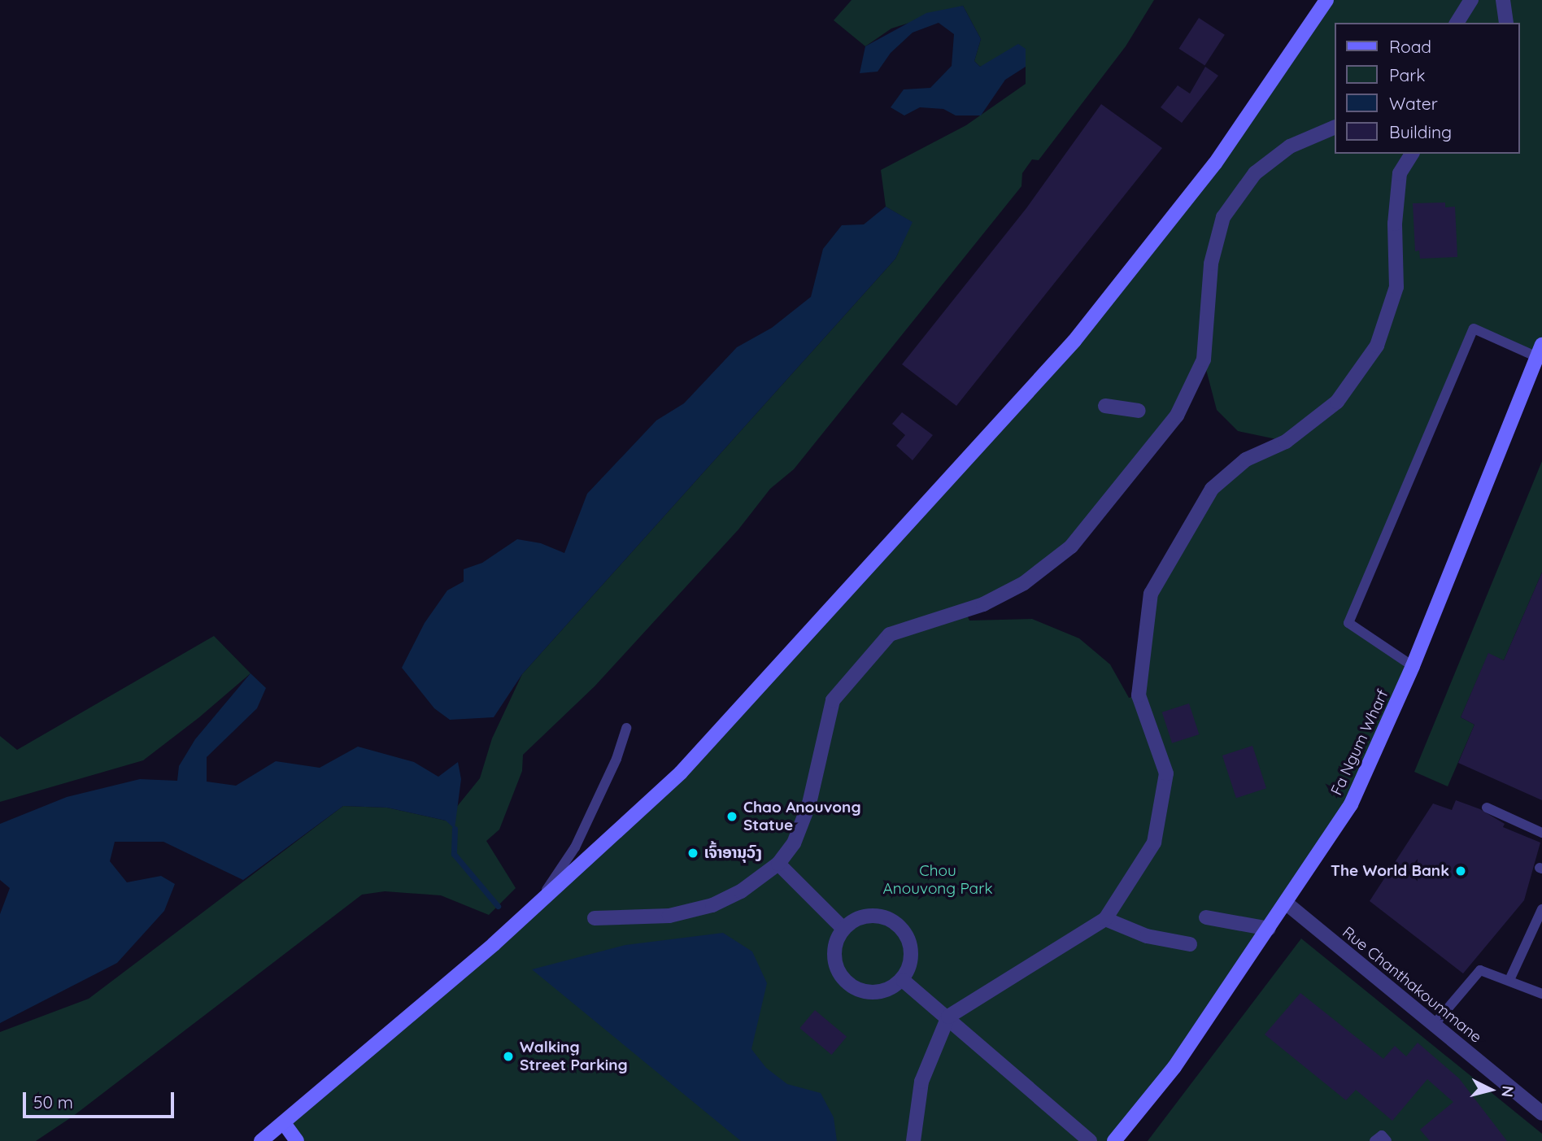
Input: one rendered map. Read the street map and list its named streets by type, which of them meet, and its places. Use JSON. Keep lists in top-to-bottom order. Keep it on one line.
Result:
{"streets":{"street":["Fa Ngum Wharf","Rue Chanthakoummane"]},"crossings":[["Fa Ngum Wharf","Rue Chanthakoummane"]],"parks":["Chou Anouvong Park"],"places":["Chao Anouvong Statue","ເຈົ້າອານຸວົງ","The World Bank","Walking Street Parking"],"legend":["Road","Park","Water","Building"],"scale_bar":"50 m","north":"right"}
